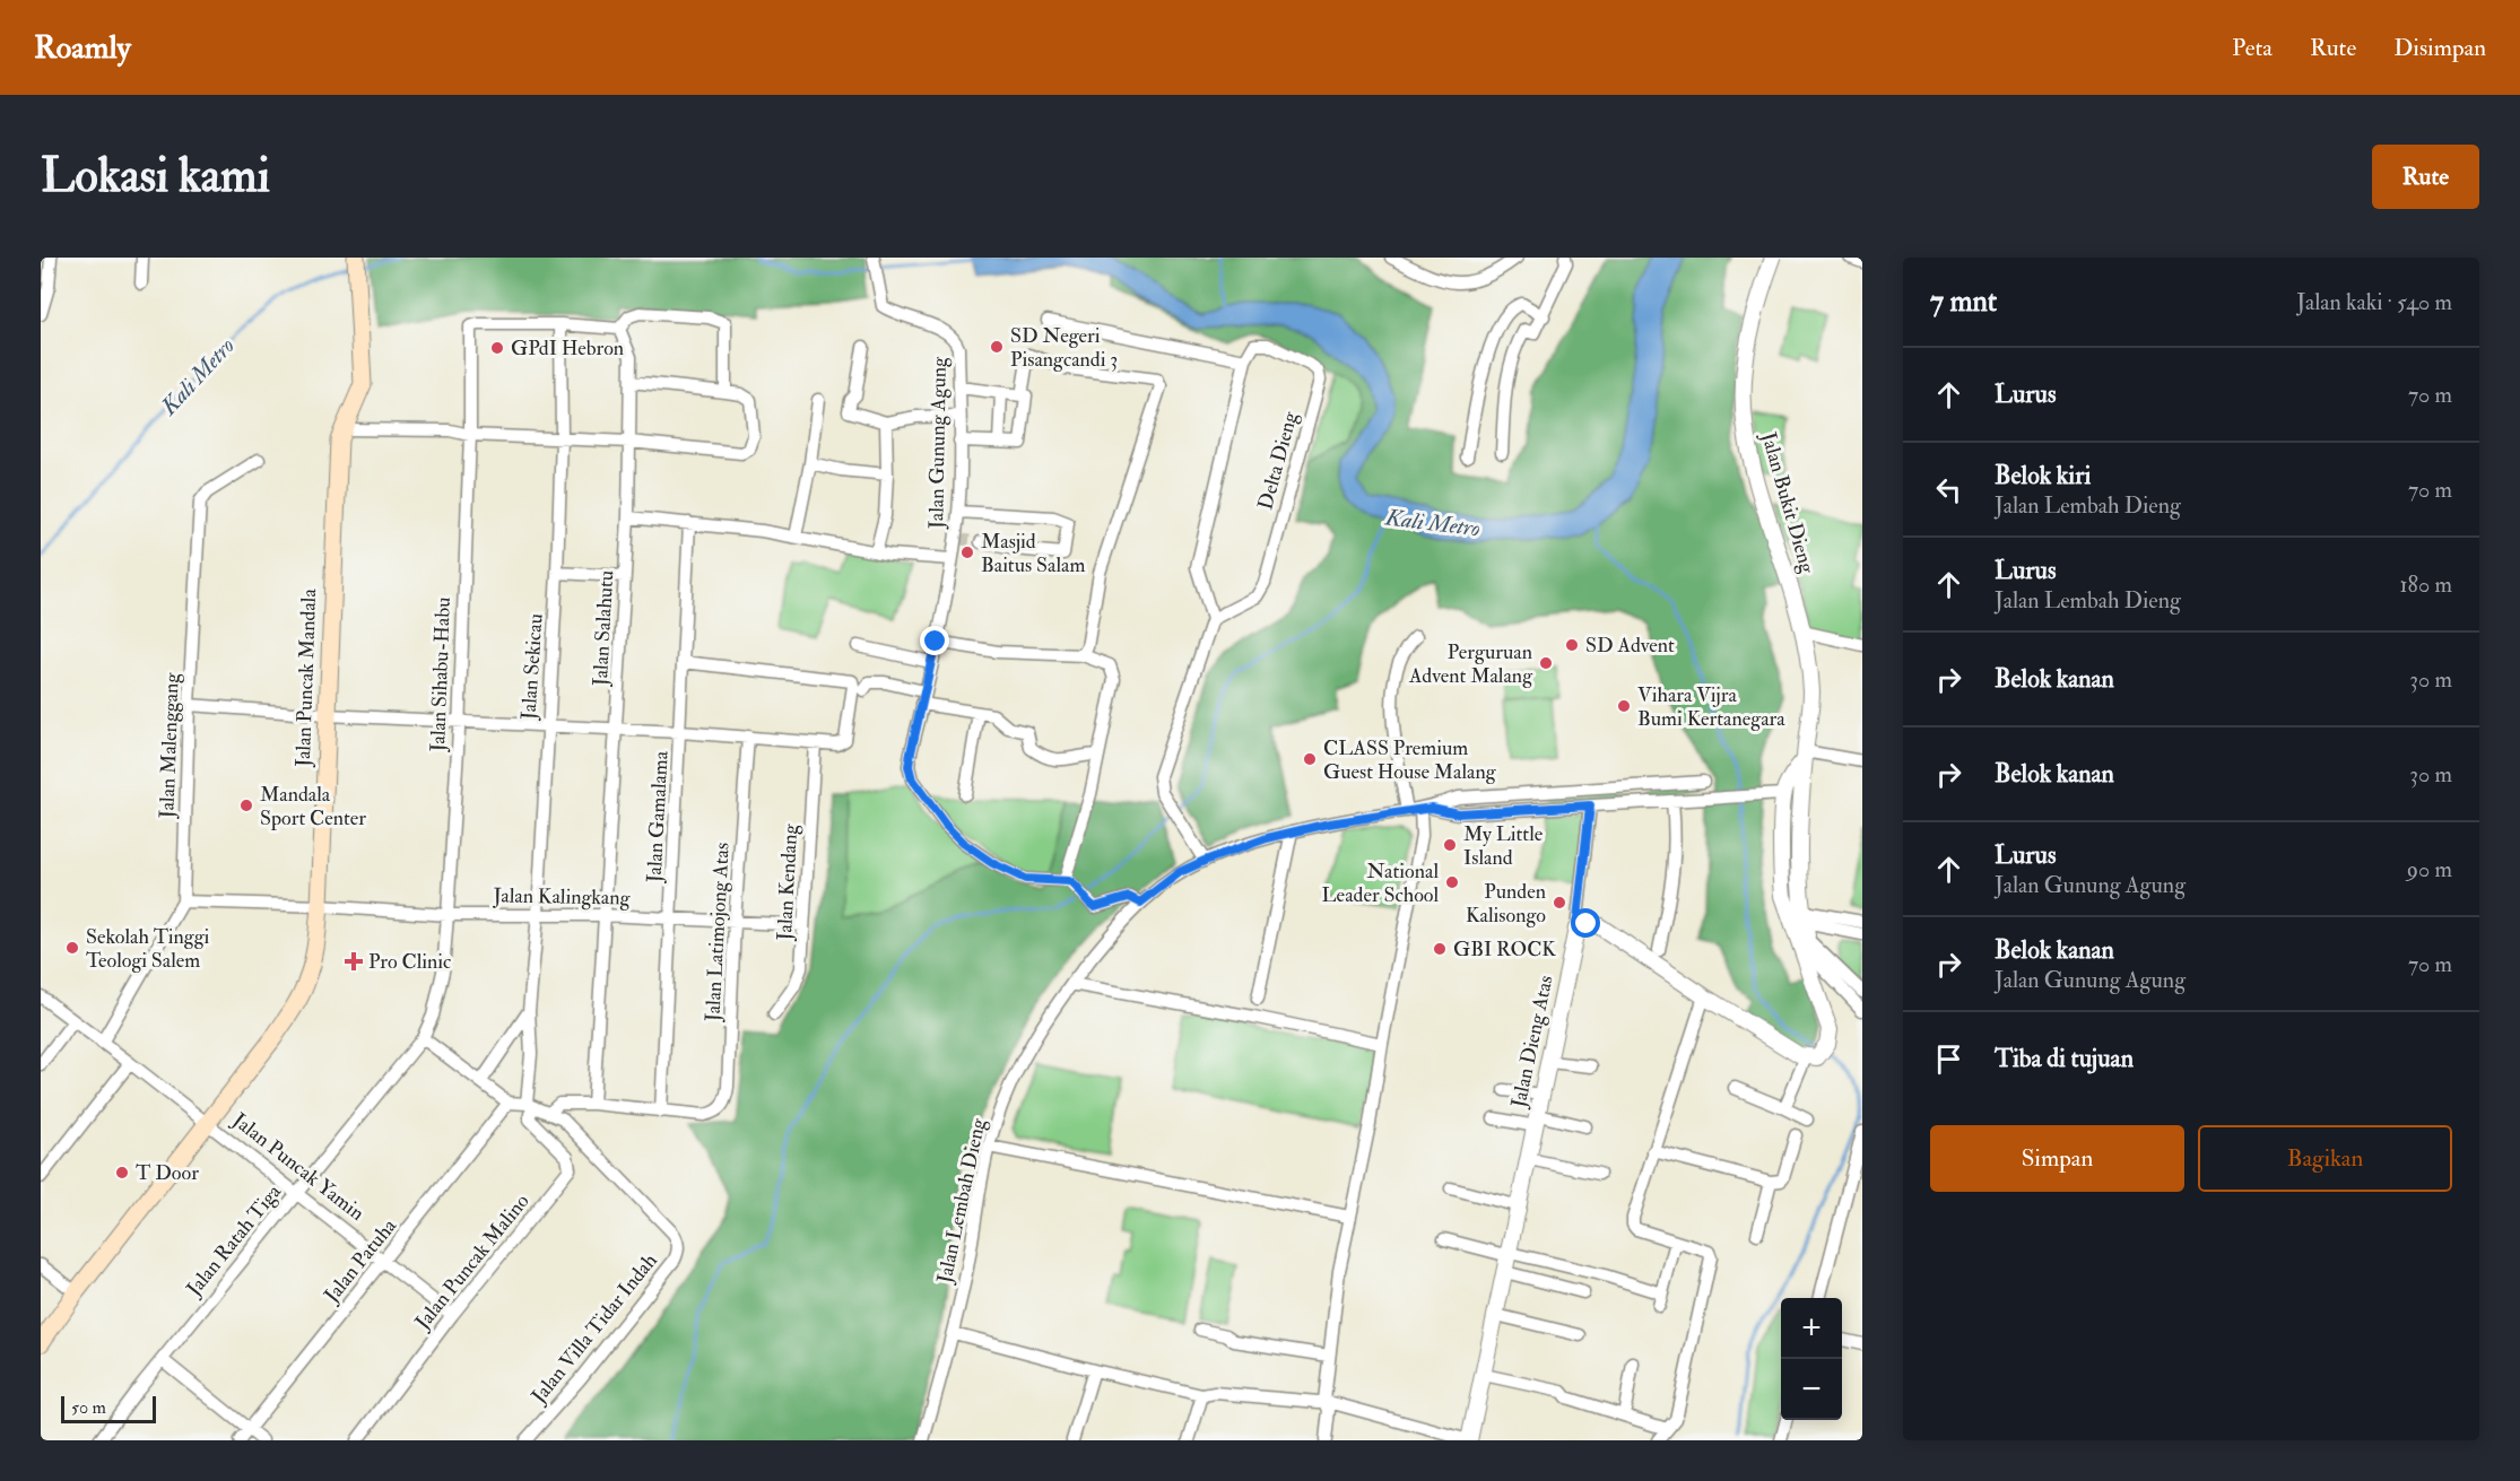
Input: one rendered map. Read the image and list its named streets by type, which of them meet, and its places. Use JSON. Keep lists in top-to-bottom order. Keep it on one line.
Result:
{"streets":{"main road":["Jalan Puncak Mandala","Jalan Puncak Yamin"],"street":["Jalan Gunung Agung","Delta Dieng","Jalan Bukit Dieng","Jalan Salahutu","Jalan Sekicau","Jalan Sihabu-Habu","Jalan Malenggang","Jalan Gamalama","Jalan Kendang","Jalan Kalingkang","Jalan Latimojong Atas","Jalan Dieng Atas","Jalan Lembah Dieng","Jalan Ratah Tiga","Jalan Patuha","Jalan Puncak Malino","Jalan Villa Tidar Indah"]},"crossings":[["Jalan Salahutu","Jalan Kalingkang"],["Jalan Sekicau","Jalan Sihabu-Habu"],["Jalan Sekicau","Jalan Kalingkang"],["Jalan Sekicau","Jalan Puncak Malino"],["Jalan Sekicau","Jalan Villa Tidar Indah"],["Jalan Sihabu-Habu","Jalan Kalingkang"],["Jalan Sihabu-Habu","Jalan Ratah Tiga"],["Jalan Puncak Mandala","Jalan Kalingkang"],["Jalan Puncak Mandala","Jalan Puncak Yamin"],["Jalan Malenggang","Jalan Kalingkang"],["Jalan Gamalama","Jalan Kalingkang"],["Jalan Gamalama","Jalan Latimojong Atas"],["Jalan Kendang","Jalan Kalingkang"],["Jalan Kalingkang","Jalan Latimojong Atas"],["Jalan Kalingkang","Jalan Ratah Tiga"],["Jalan Puncak Yamin","Jalan Ratah Tiga"],["Jalan Puncak Yamin","Jalan Patuha"],["Jalan Puncak Yamin","Jalan Puncak Malino"],["Jalan Patuha","Jalan Villa Tidar Indah"],["Jalan Puncak Malino","Jalan Villa Tidar Indah"]],"water":["Kali Metro"],"places":{"other":["SD Negeri Pisangcandi 3","GPdI Hebron","Masjid Baitus Salam","SD Advent","Perguruan Advent Malang","Vihara Vijra Bumi Kertanegara","CLASS Premium Guest House Malang","Mandala Sport Center","My Little Island","National Leader School","Punden Kalisongo","Sekolah Tinggi Teologi Salem","GBI ROCK","T Door"],"health":["Pro Clinic"]},"scale_bar":"50 m","page":{"header":"Roamly","nav":["Peta","Rute","Disimpan"],"buttons":["Rute",["Simpan","Bagikan"]],"title":"Lokasi kami","heading":["7 mnt","Jalan kaki · 540 m"],"list":[["Lurus","70 m"],["Belok kiri","Jalan Lembah Dieng","70 m"],["Lurus","Jalan Lembah Dieng","180 m"],["Belok kanan","30 m"],["Belok kanan","30 m"],["Lurus","Jalan Gunung Agung","90 m"],["Belok kanan","Jalan Gunung Agung","70 m"],"Tiba di tujuan"],"map_buttons":["+","−"],"scale":"50 m"}}
